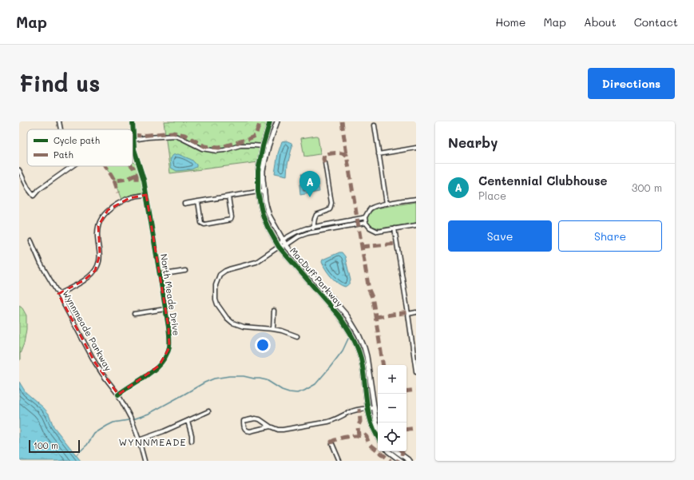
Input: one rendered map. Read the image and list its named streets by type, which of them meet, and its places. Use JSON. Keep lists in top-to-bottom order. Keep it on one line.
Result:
{"streets":{"street":["MacDuff Parkway","North Meade Drive","Wynnmeade Parkway"]},"crossings":[["North Meade Drive","Wynnmeade Parkway"]],"districts":["WYNNMEADE"],"legend":["Cycle path","Path"],"scale_bar":"100 m","page":{"header":"Map","nav":["Home","Map","About","Contact"],"buttons":["Directions",["Save","Share"]],"title":"Find us","heading":"Nearby","list":[{"mark":"A","name":"Centennial Clubhouse","note":"Place","value":"300 m"}],"pins":"A","map_buttons":["+","−"],"scale":"100 m"}}
